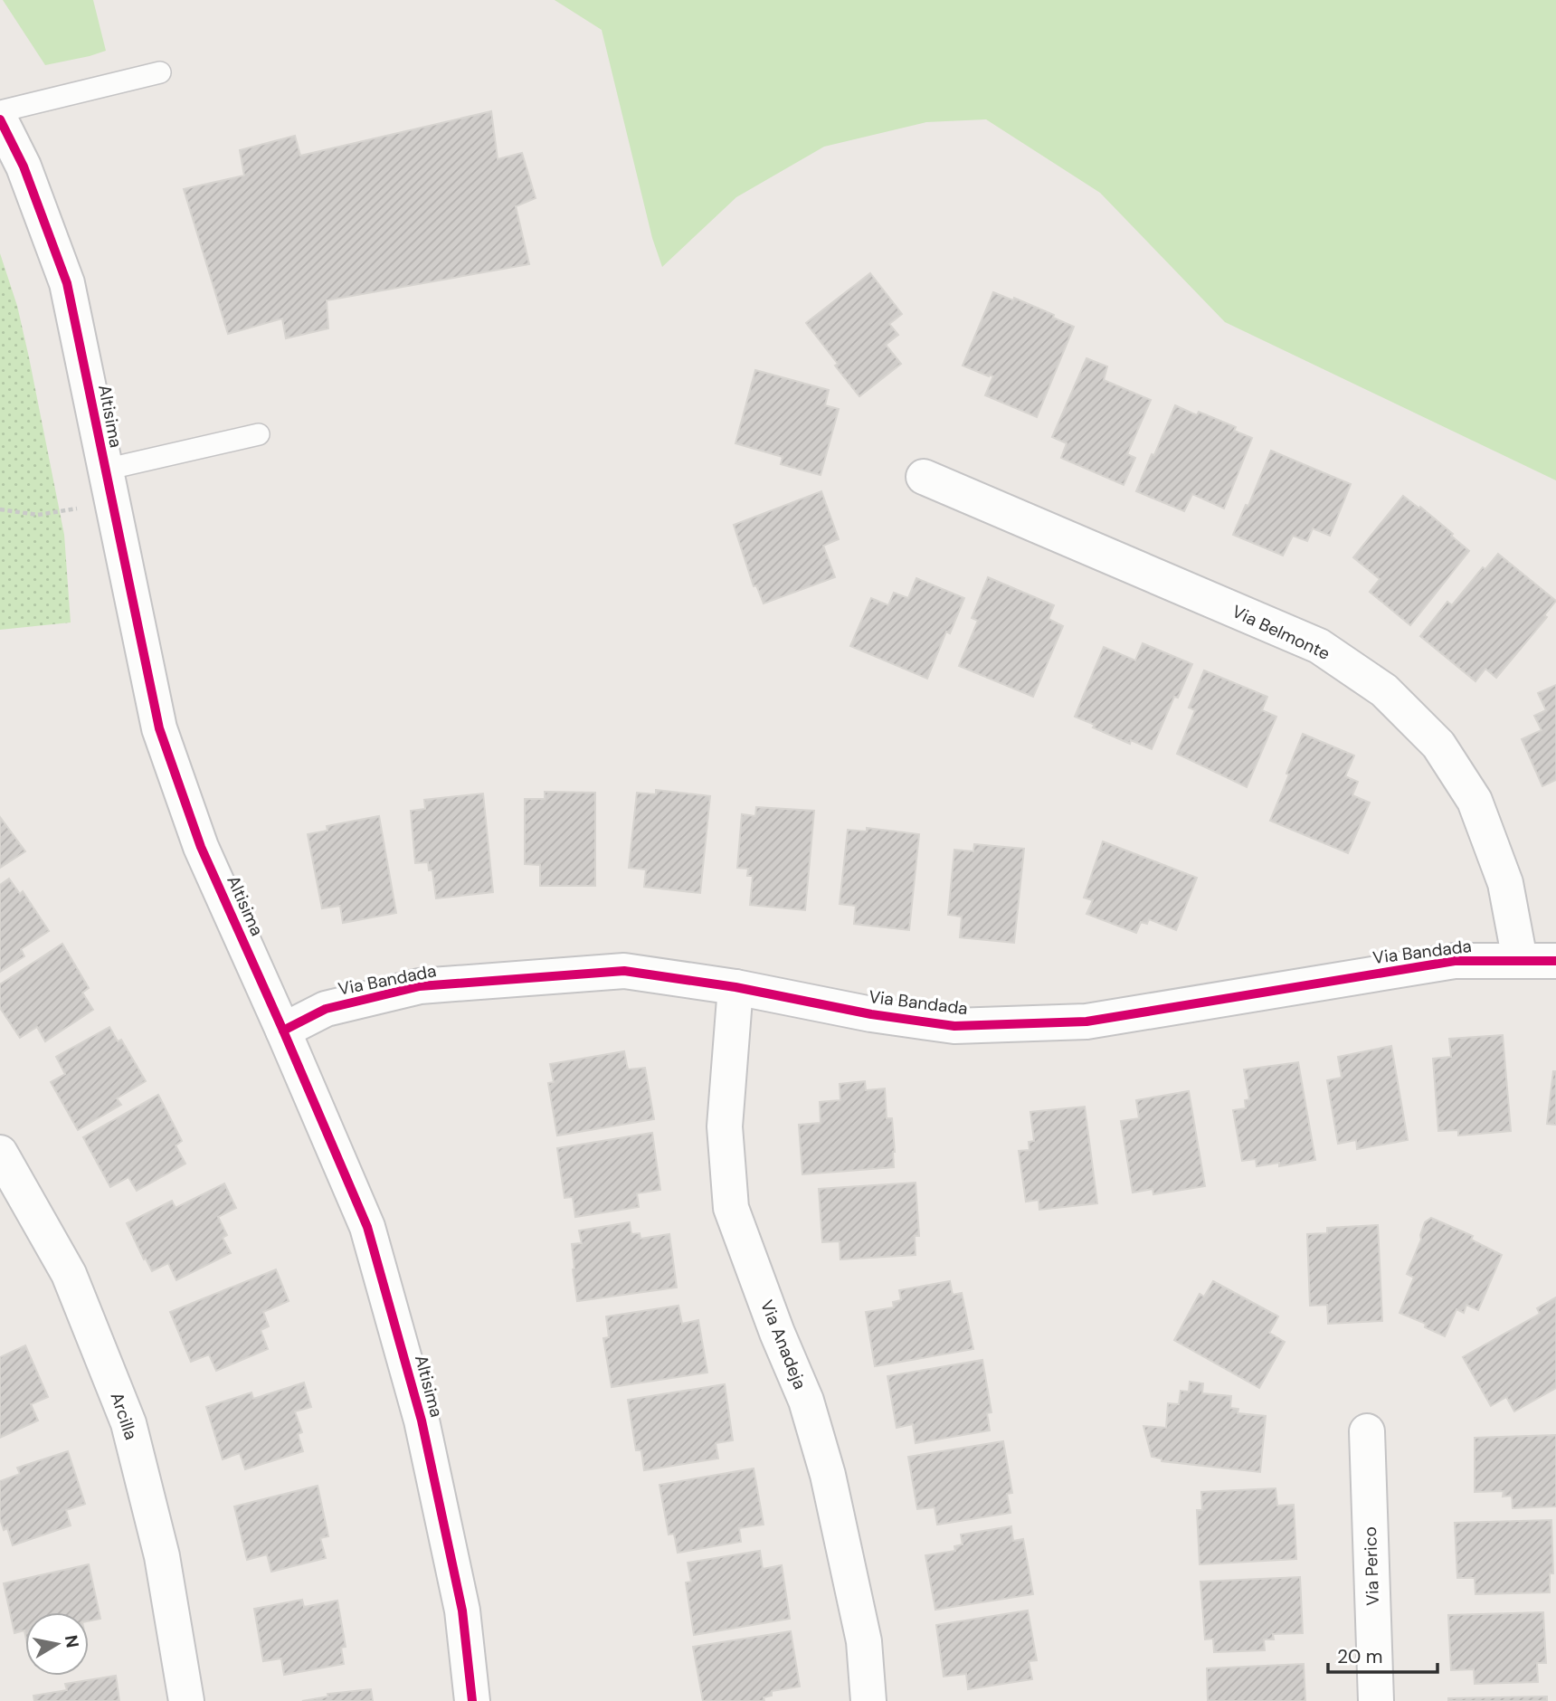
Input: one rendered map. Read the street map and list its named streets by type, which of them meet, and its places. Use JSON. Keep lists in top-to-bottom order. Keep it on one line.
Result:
{"streets":{"street":["Altisima","Via Belmonte","Via Bandada","Via Anadeja","Arcilla","Via Perico"]},"crossings":[["Altisima","Via Bandada"],["Via Belmonte","Via Bandada"],["Via Bandada","Via Anadeja"]],"scale_bar":"20 m","north":"right"}
